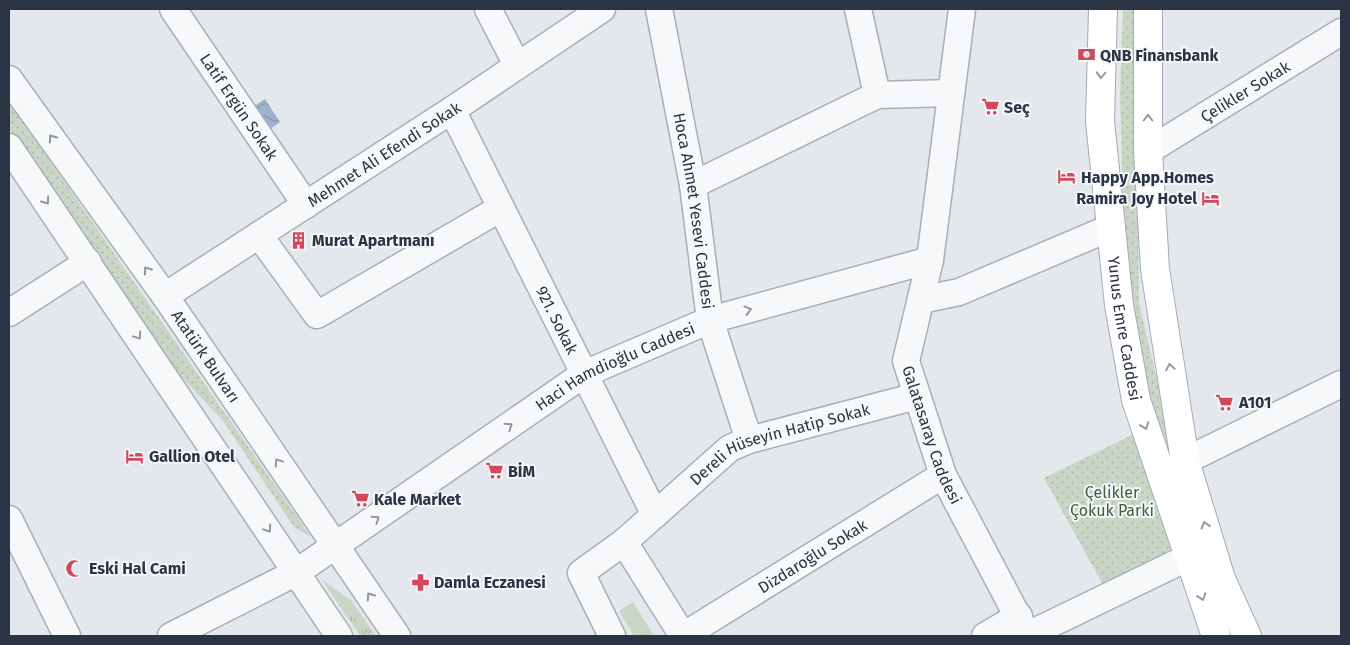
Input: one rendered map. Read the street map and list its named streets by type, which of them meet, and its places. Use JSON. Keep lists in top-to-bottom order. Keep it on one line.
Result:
{"streets":{"main road":["Yunus Emre Caddesi"],"street":["Çelikler Sokak","Latif Ergün Sokak","Mehmet Ali Efendi Sokak","Hoca Ahmet Yesevi Caddesi","921. Sokak","Atatürk Bulvarı","Haci Hamdioğlu Caddesi","Galatasaray Caddesi","Dereli Hüseyin Hatip Sokak","Dizdaroğlu Sokak"]},"crossings":[["Latif Ergün Sokak","Mehmet Ali Efendi Sokak"],["Mehmet Ali Efendi Sokak","921. Sokak"],["Mehmet Ali Efendi Sokak","Atatürk Bulvarı"],["Hoca Ahmet Yesevi Caddesi","Haci Hamdioğlu Caddesi"],["Hoca Ahmet Yesevi Caddesi","Dereli Hüseyin Hatip Sokak"],["921. Sokak","Haci Hamdioğlu Caddesi"],["921. Sokak","Dereli Hüseyin Hatip Sokak"],["Atatürk Bulvarı","Haci Hamdioğlu Caddesi"],["Haci Hamdioğlu Caddesi","Galatasaray Caddesi"],["Galatasaray Caddesi","Dereli Hüseyin Hatip Sokak"],["Galatasaray Caddesi","Dizdaroğlu Sokak"]],"parks":["Çelikler Çokuk Parki"],"places":{"bank":["QNB Finansbank"],"supermarket":["Seç","A101","BİM","Kale Market"],"hotel":["Happy App.Homes","Ramira Joy Hotel","Gallion Otel"],"building":["Murat Apartmanı"],"mosque":["Eski Hal Cami"],"pharmacy":["Damla Eczanesi"]}}
